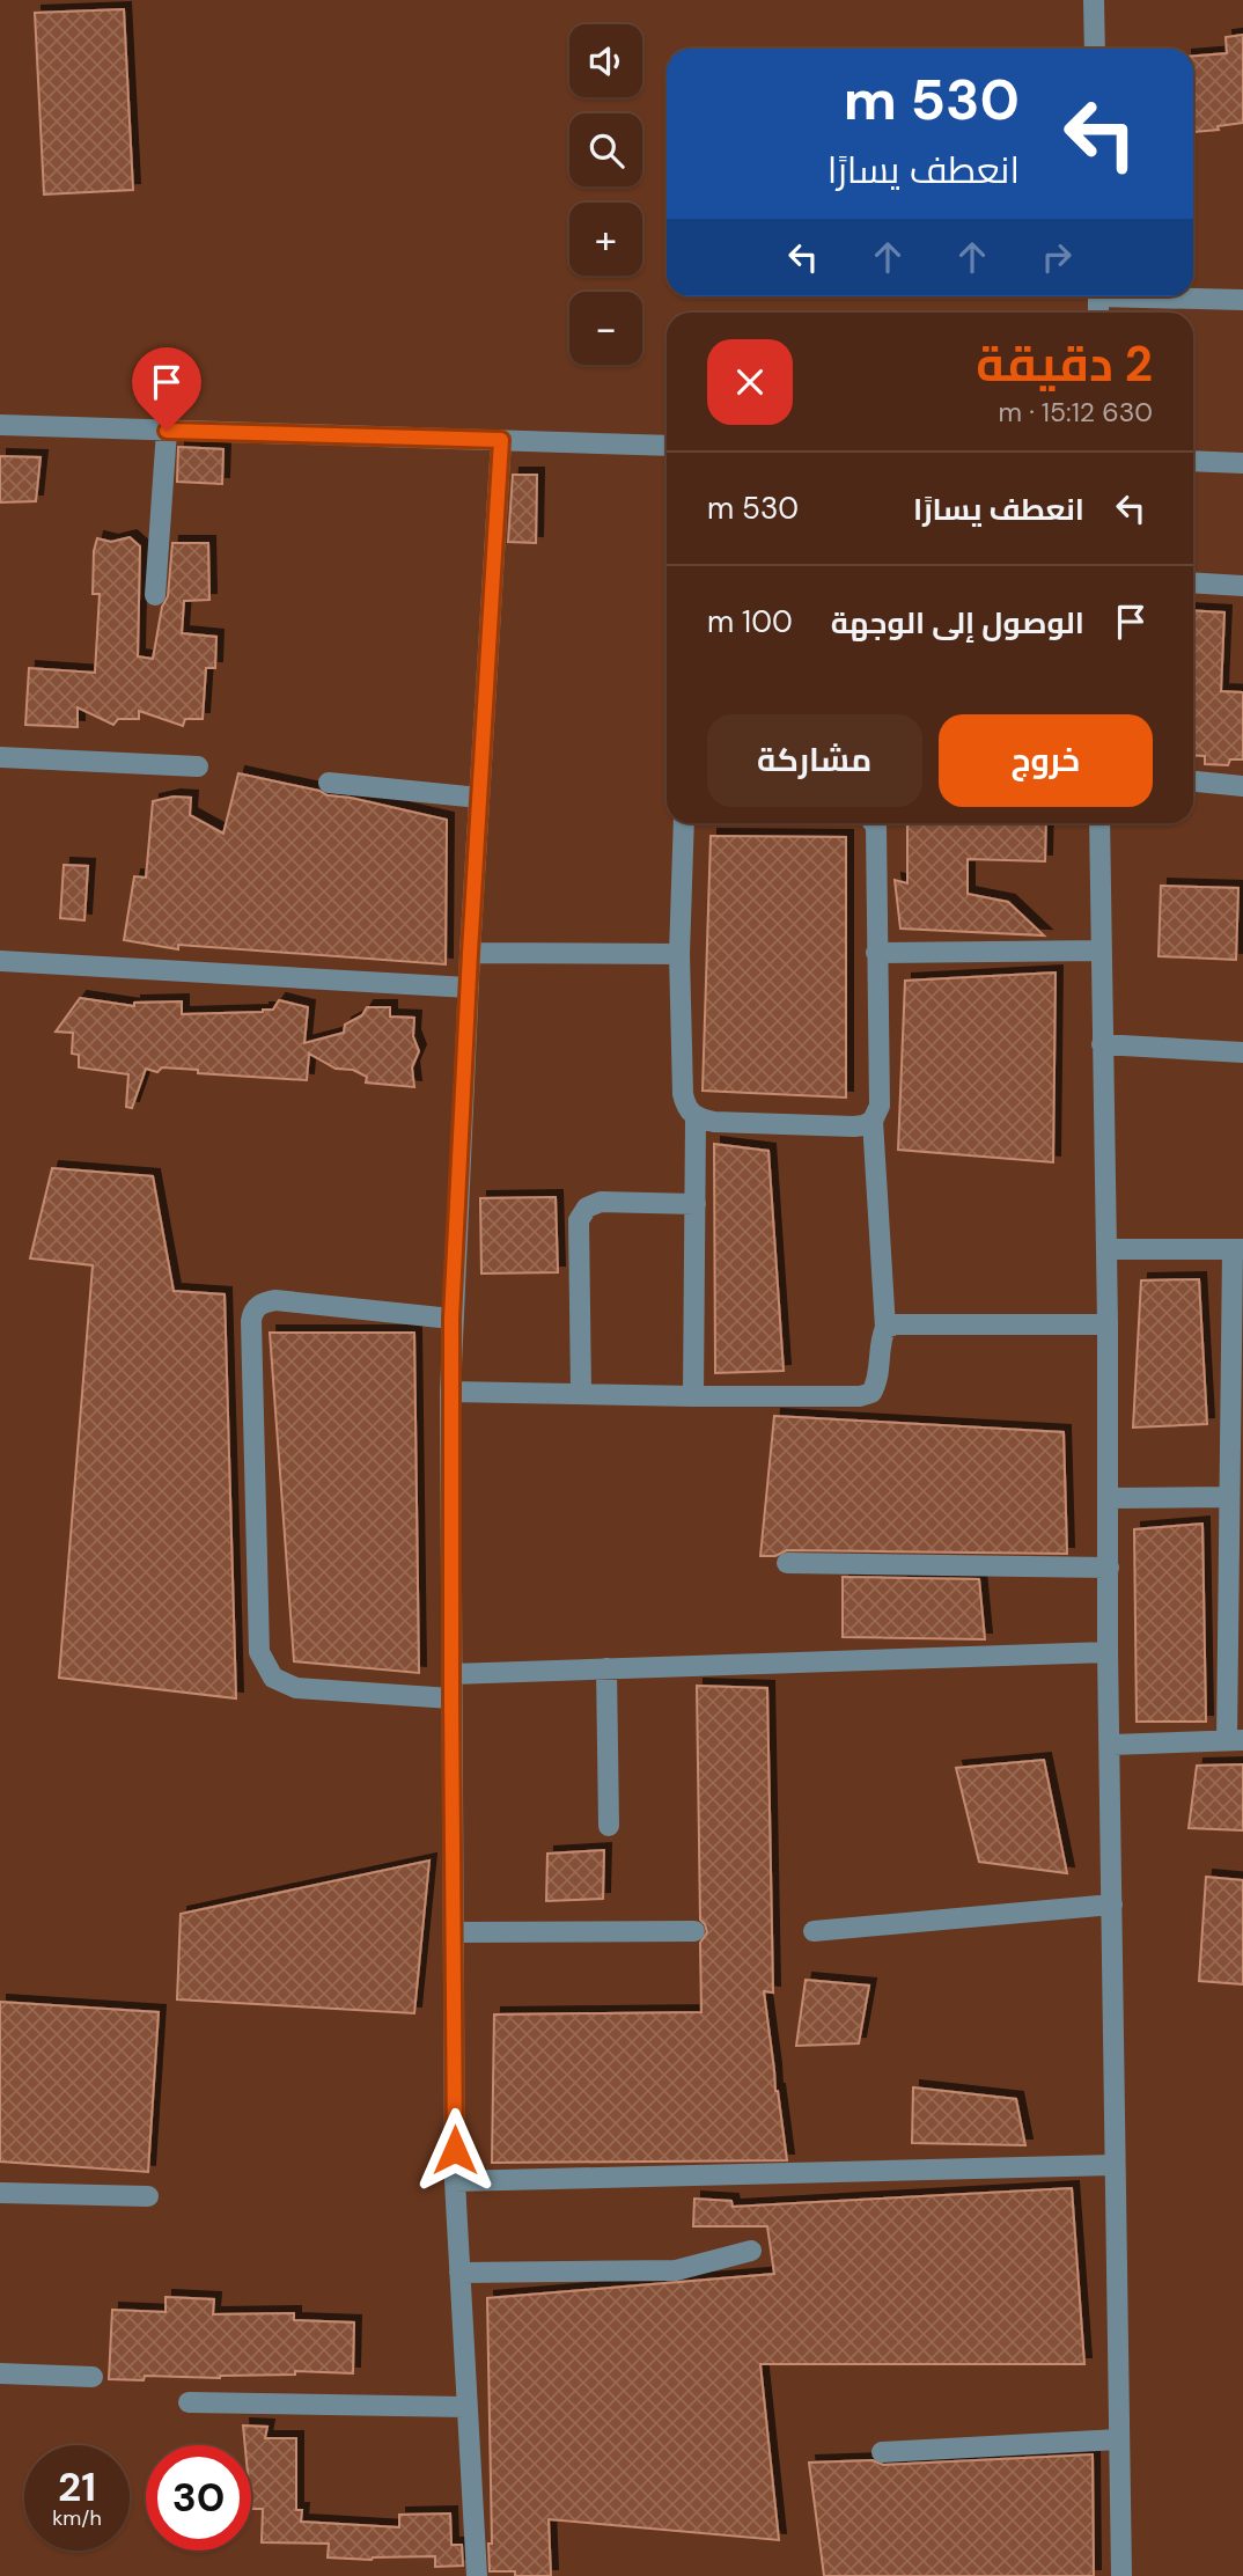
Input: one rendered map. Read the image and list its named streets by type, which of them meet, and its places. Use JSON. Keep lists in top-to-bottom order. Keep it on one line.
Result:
{"page":{"map_buttons":["+","−"],"turn":["530 m","انعطف يسارًا"],"heading":["2 دقيقة","630 m · 15:12"],"list":[{"name":"انعطف يسارًا","value":"530 m"},{"name":"الوصول إلى الوجهة","value":"100 m"}],"buttons":["خروج","مشاركة"],"speed":"21 km/h","limit":"30"}}
